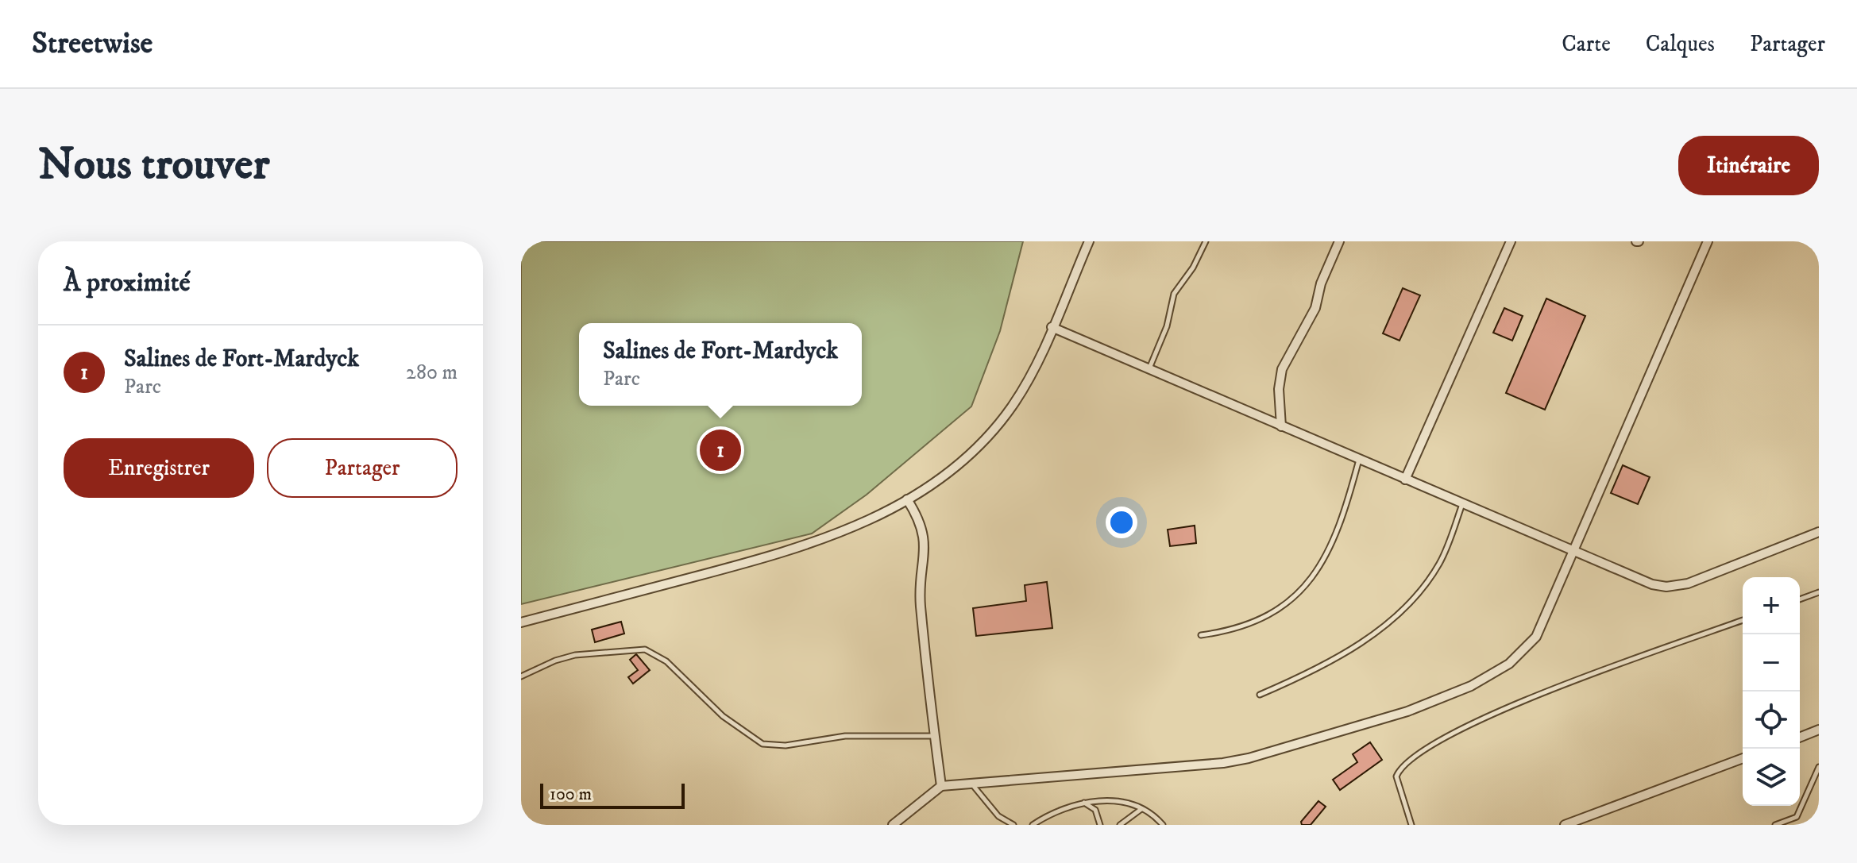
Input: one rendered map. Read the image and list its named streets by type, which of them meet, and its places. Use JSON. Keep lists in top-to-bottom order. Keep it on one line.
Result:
{"scale_bar":"100 m","page":{"header":"Streetwise","nav":["Carte","Calques","Partager"],"buttons":["Itinéraire",["Enregistrer","Partager"]],"title":"Nous trouver","heading":"À proximité","popup":["Salines de Fort-Mardyck","Parc"],"list":[{"mark":"1","name":"Salines de Fort-Mardyck","note":"Parc","value":"280 m"}],"pins":"1","map_buttons":["+","−"],"scale":"100 m"}}
